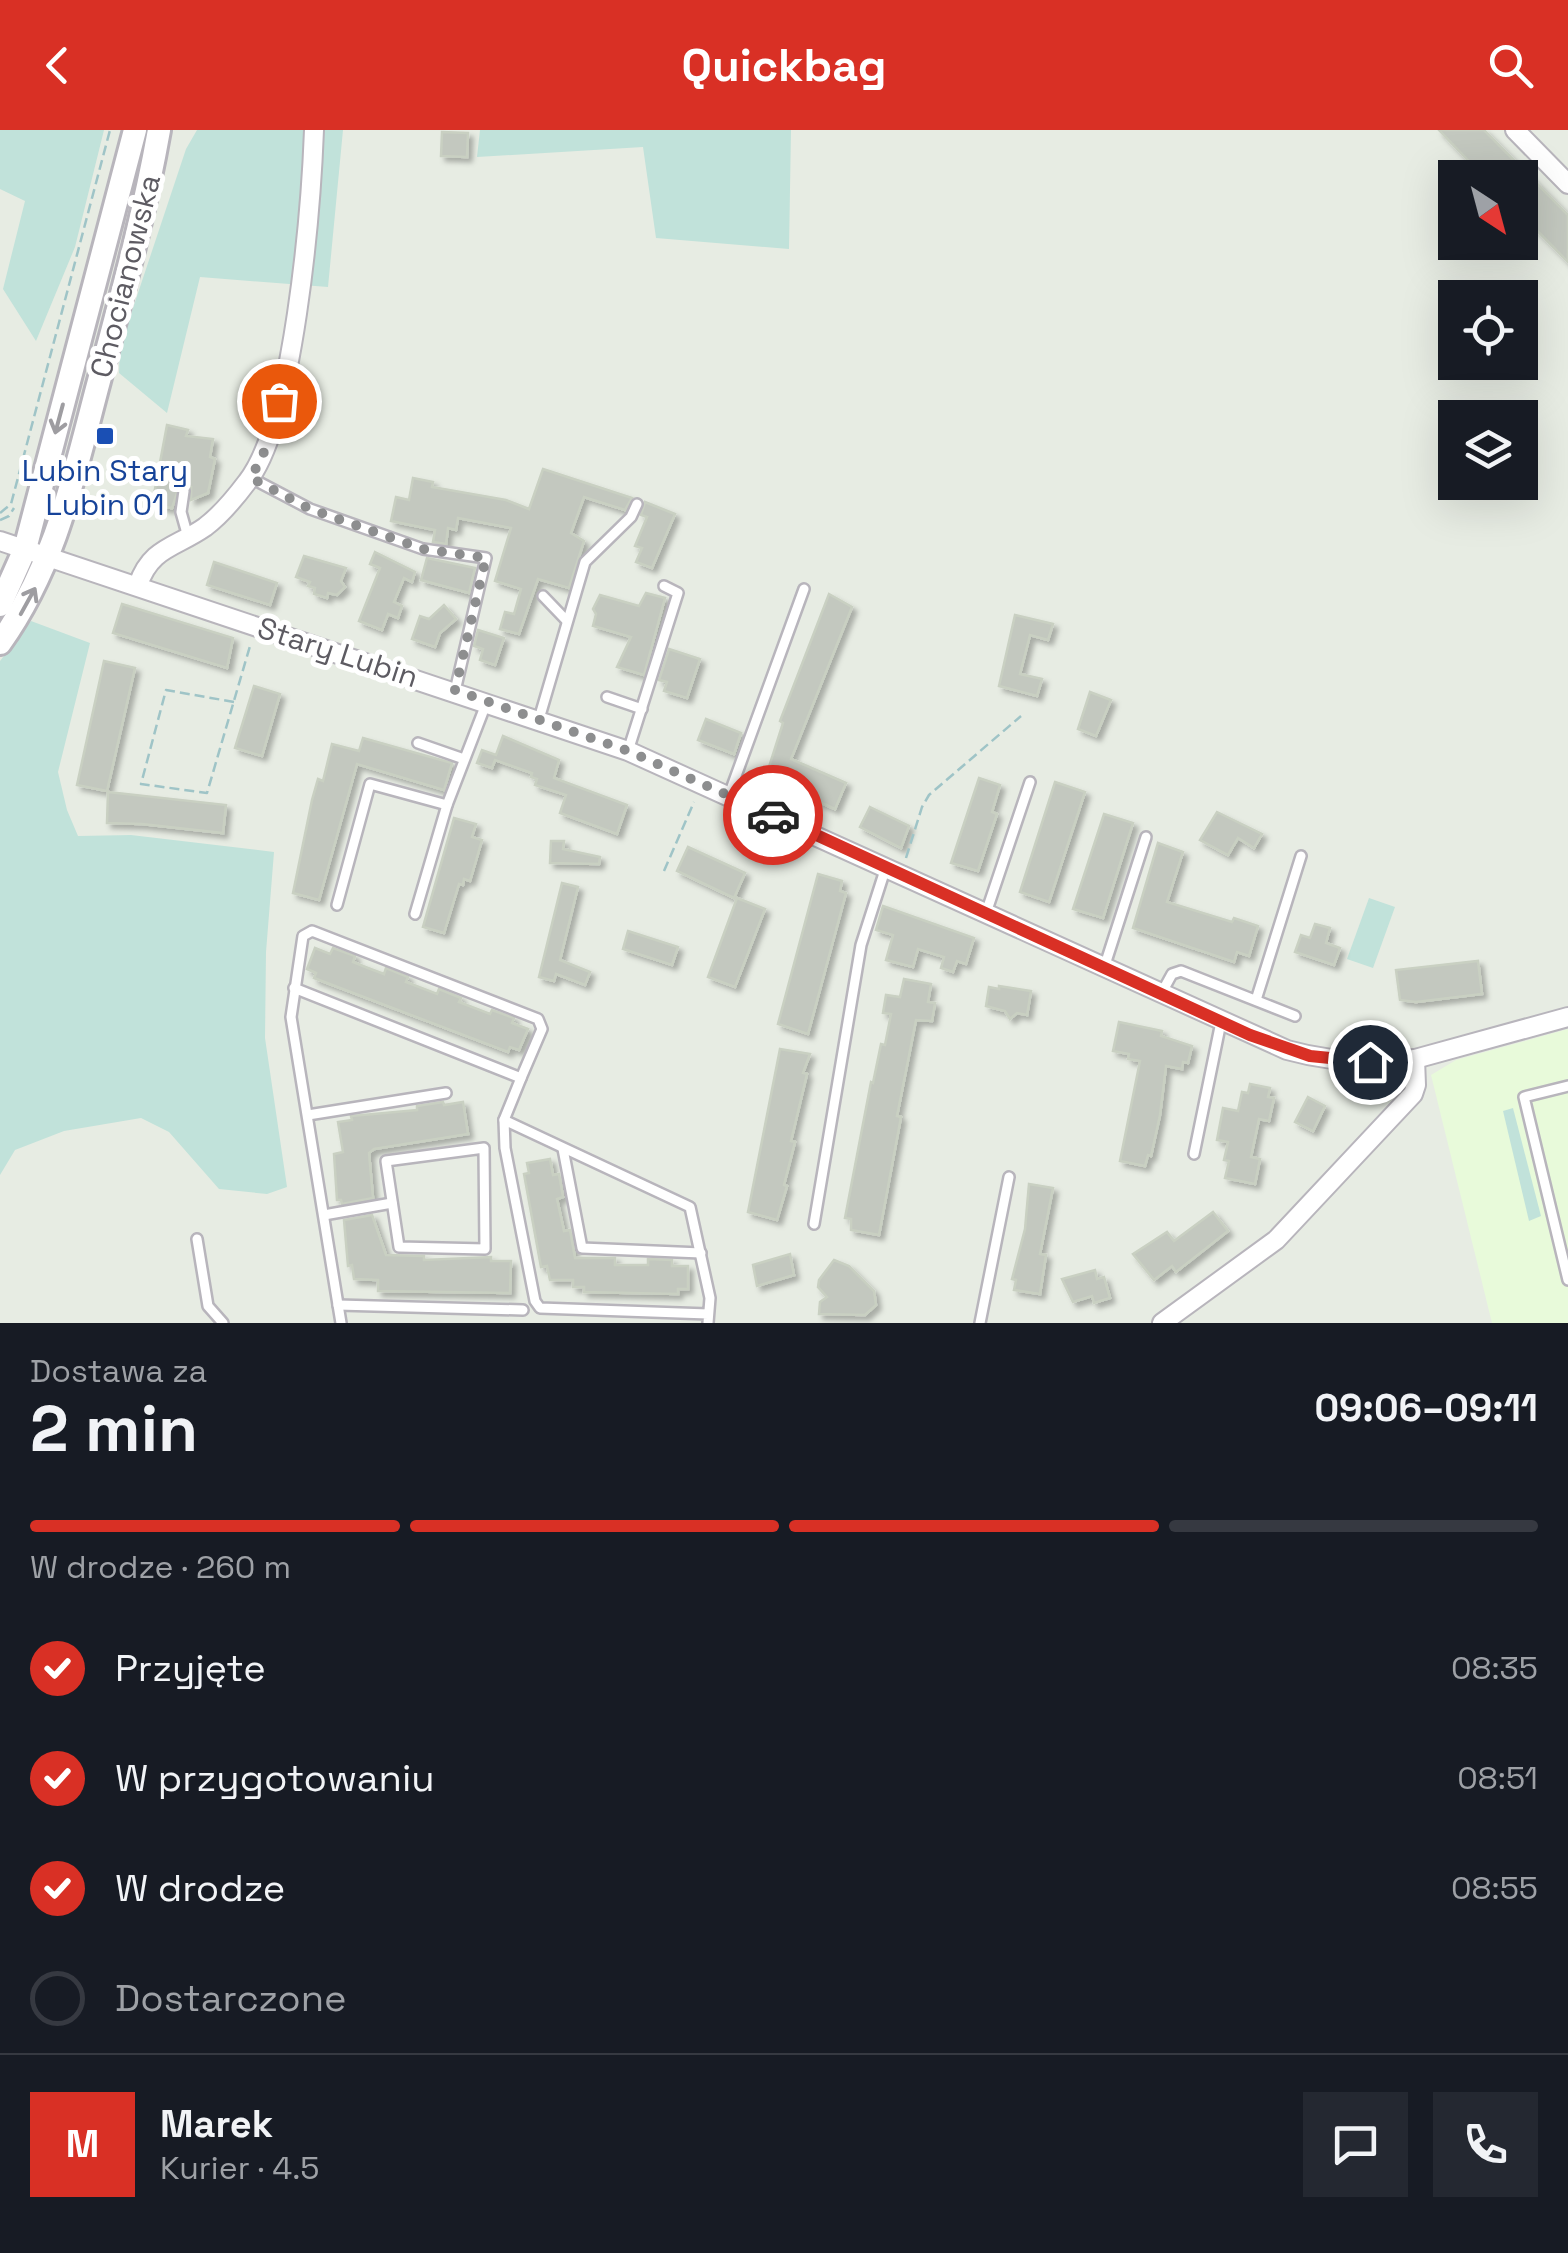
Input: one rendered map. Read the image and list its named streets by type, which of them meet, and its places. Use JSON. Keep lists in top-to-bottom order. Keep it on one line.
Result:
{"streets":{"street":["Chocianowska","Stary Lubin"]},"crossings":[["Chocianowska","Stary Lubin"]],"places":{"transit":["Lubin Stary Lubin 01"]},"north":"bottom right","page":{"header":"Quickbag","heading":["2 min","Dostawa za","09:06–09:11"],"panel":["Marek","Kurier · 4.5"],"bar":"W drodze · 260 m","list":[["Przyjęte","08:35"],["W przygotowaniu","08:51"],["W drodze","08:55"],"Dostarczone"],"round":"M"}}
